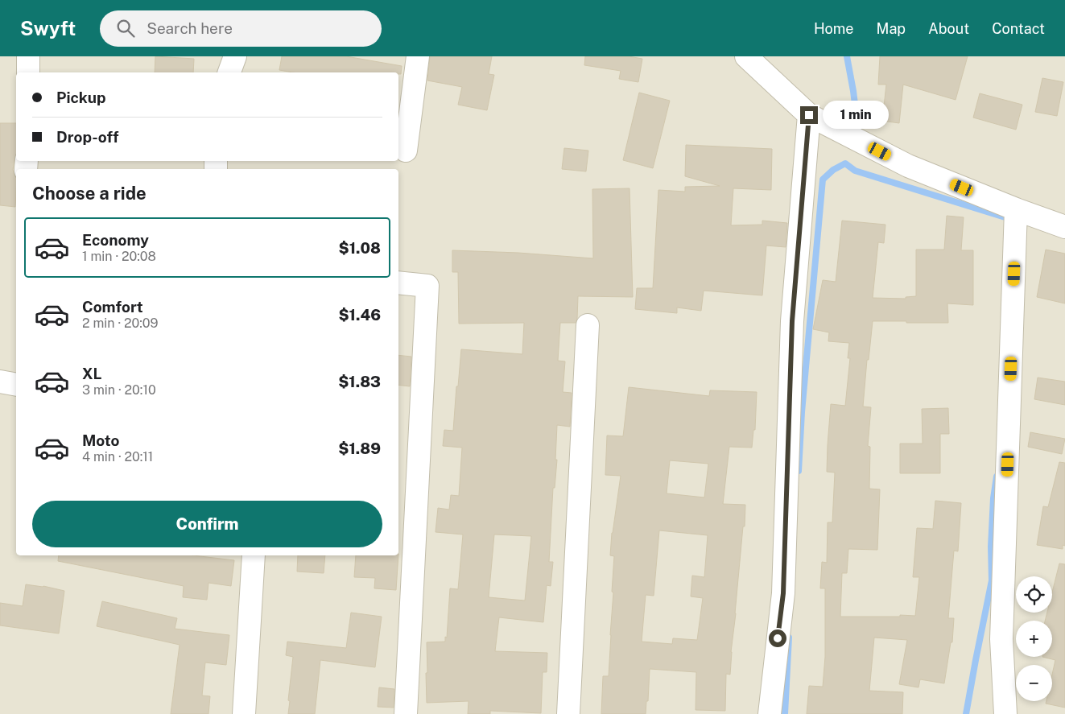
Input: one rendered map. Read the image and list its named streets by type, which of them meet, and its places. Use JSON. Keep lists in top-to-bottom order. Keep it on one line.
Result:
{"page":{"header":"Swyft","search":"Search here","nav":["Home","Map","About","Contact"],"banner":["Pickup","Drop-off"],"bubble":"1 min","heading":"Choose a ride","list":[{"name":"Economy","note":"1 min · 20:08","value":"$1.08"},{"name":"Comfort","note":"2 min · 20:09","value":"$1.46"},{"name":"XL","note":"3 min · 20:10","value":"$1.83"},{"name":"Moto","note":"4 min · 20:11","value":"$1.89"}],"buttons":"Confirm","map_buttons":["+","−"]}}
